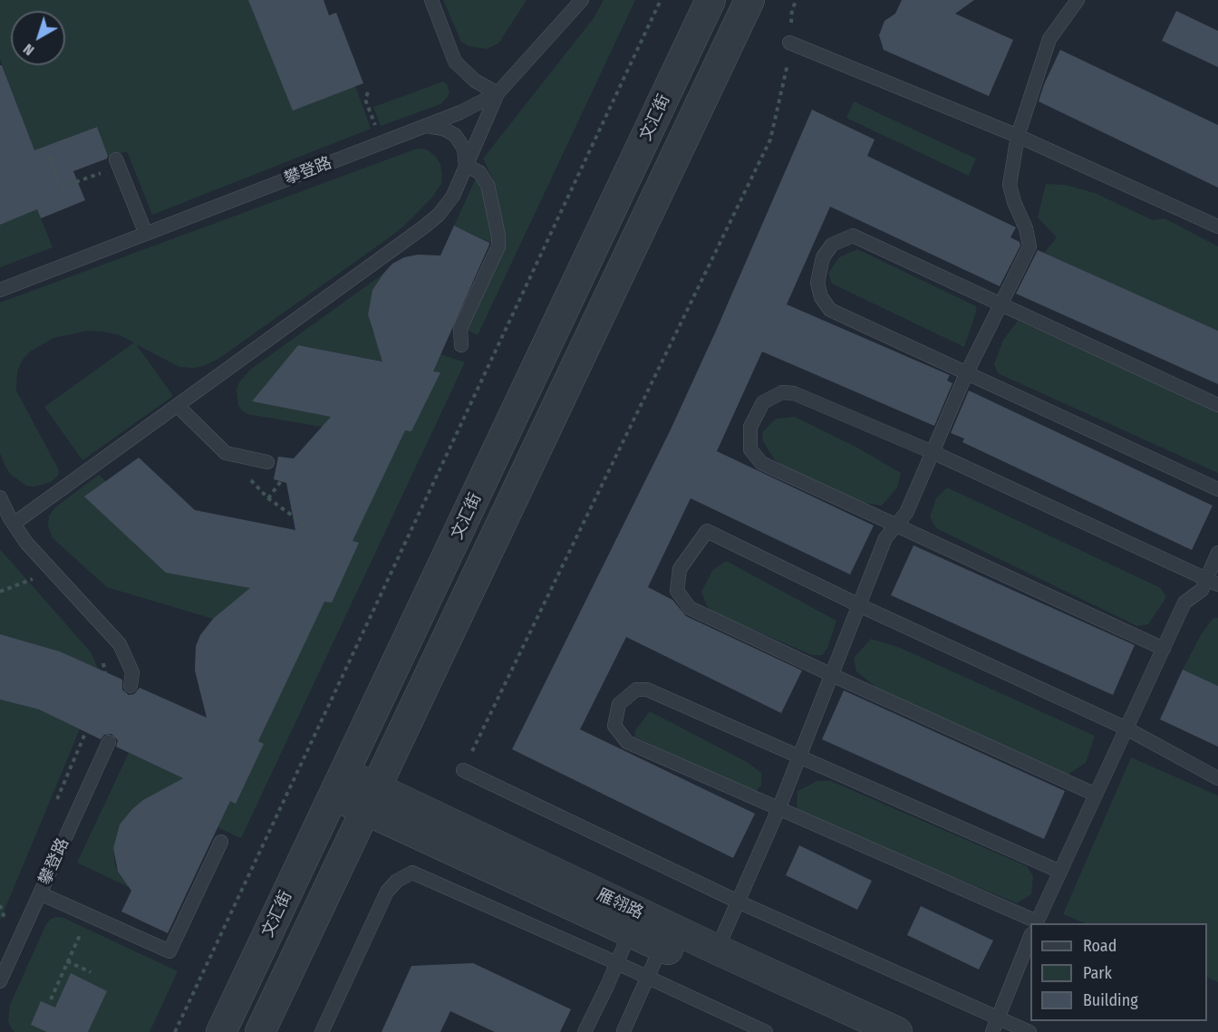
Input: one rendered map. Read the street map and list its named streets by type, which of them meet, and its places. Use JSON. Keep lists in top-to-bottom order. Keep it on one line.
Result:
{"streets":{"street":["文汇街","雁翎路"],"lane":["攀登路"]},"crossings":[["文汇街","雁翎路"]],"legend":["Road","Park","Building"],"north":"bottom left"}
